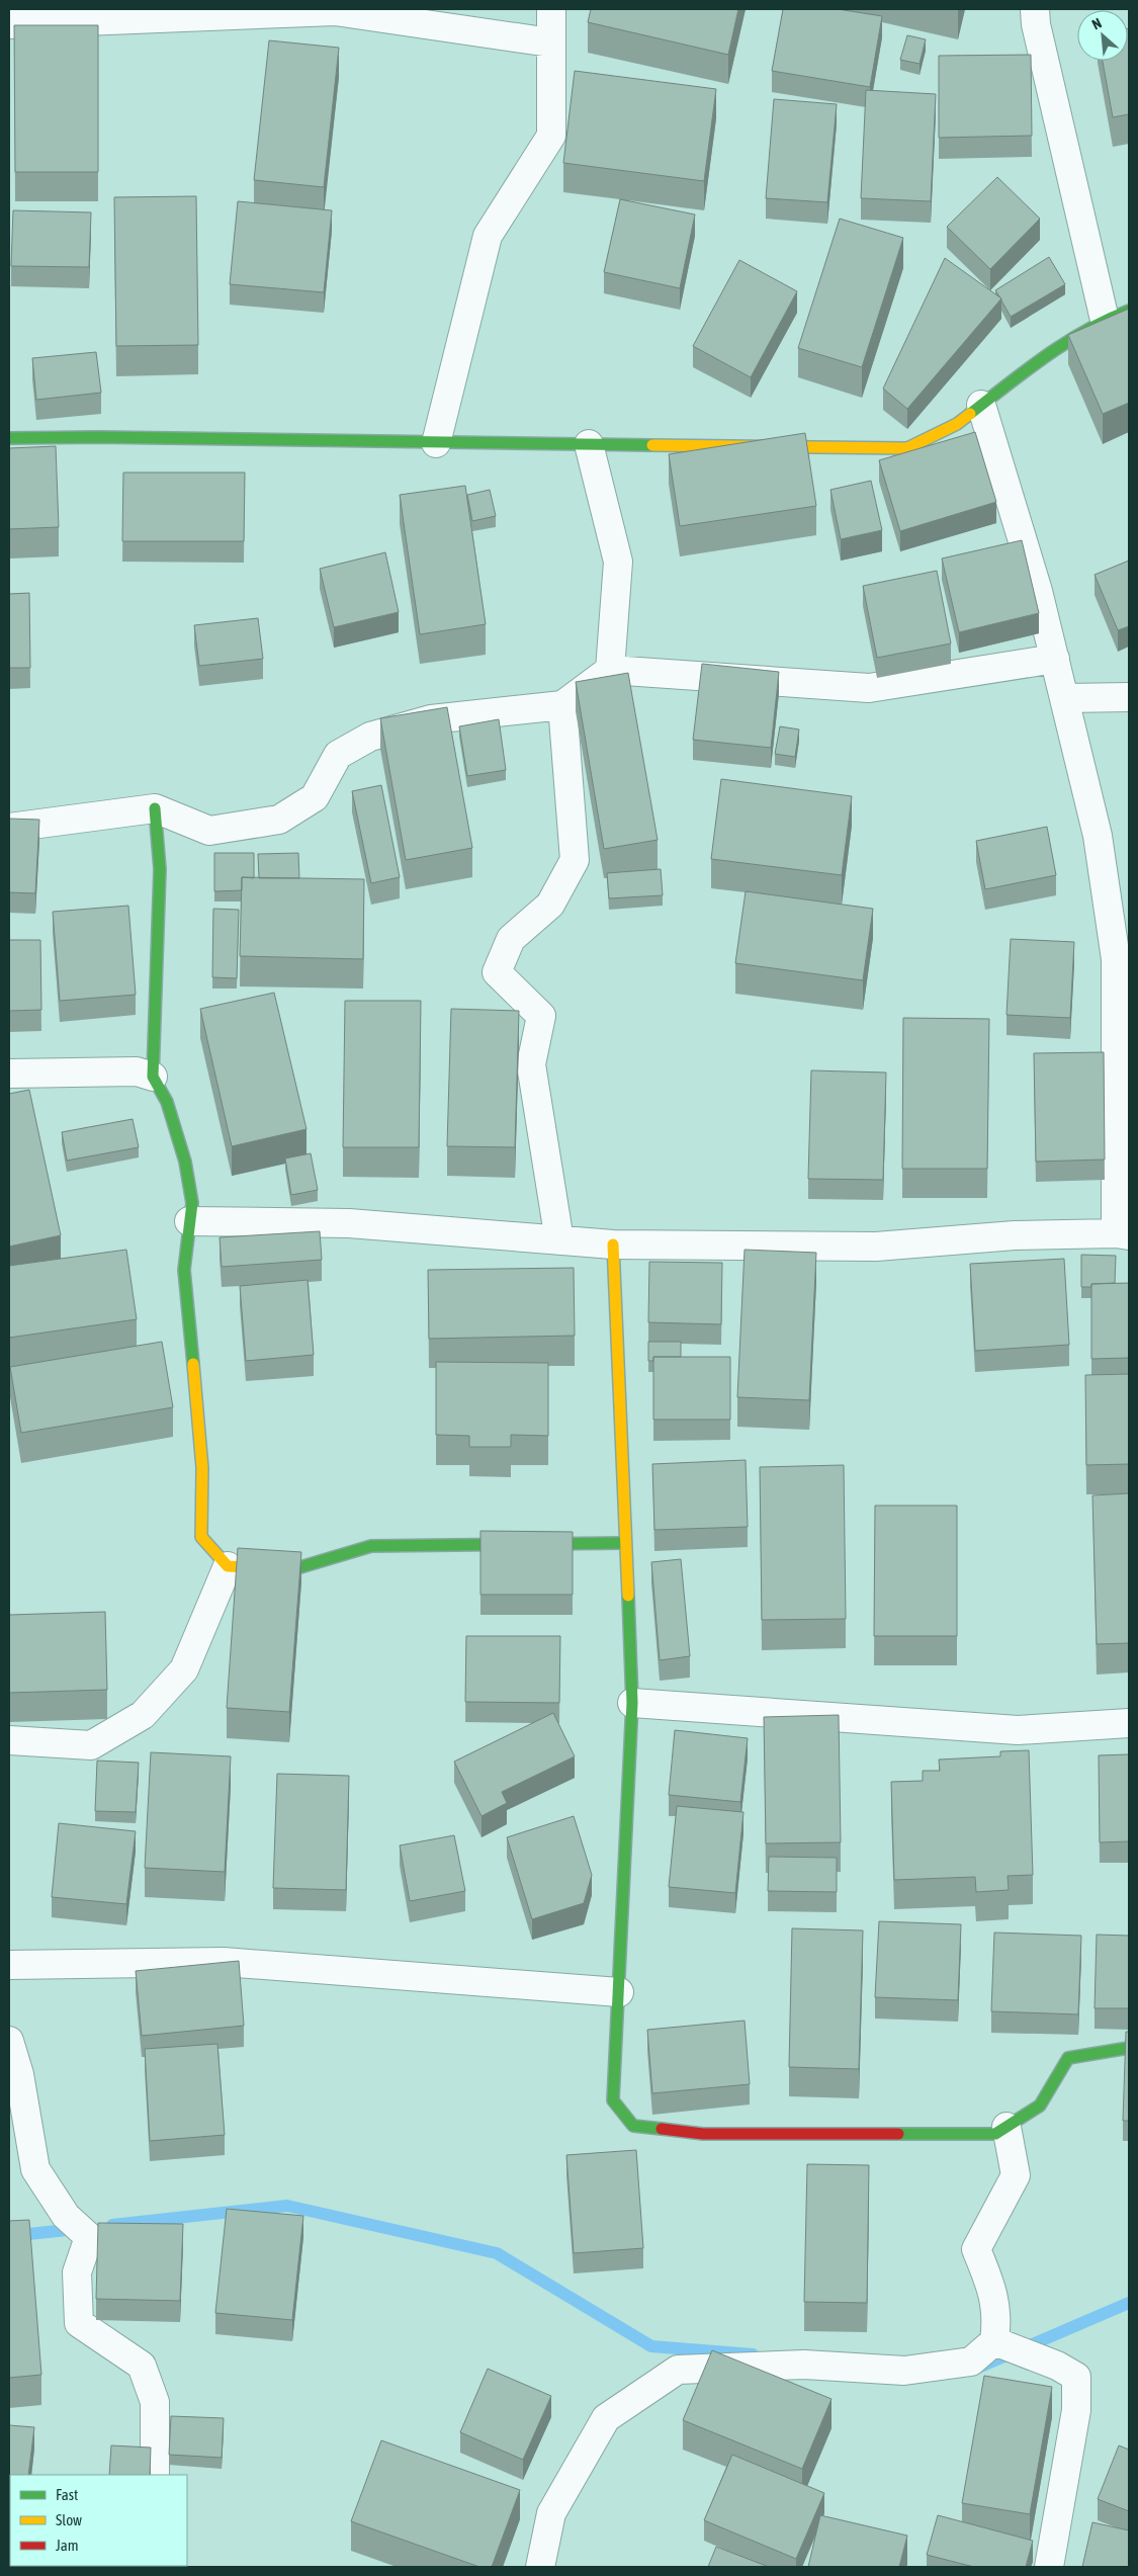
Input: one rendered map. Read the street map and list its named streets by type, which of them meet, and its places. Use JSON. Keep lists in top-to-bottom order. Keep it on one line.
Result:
{"legend":["Fast","Slow","Jam"],"north":"top left"}
